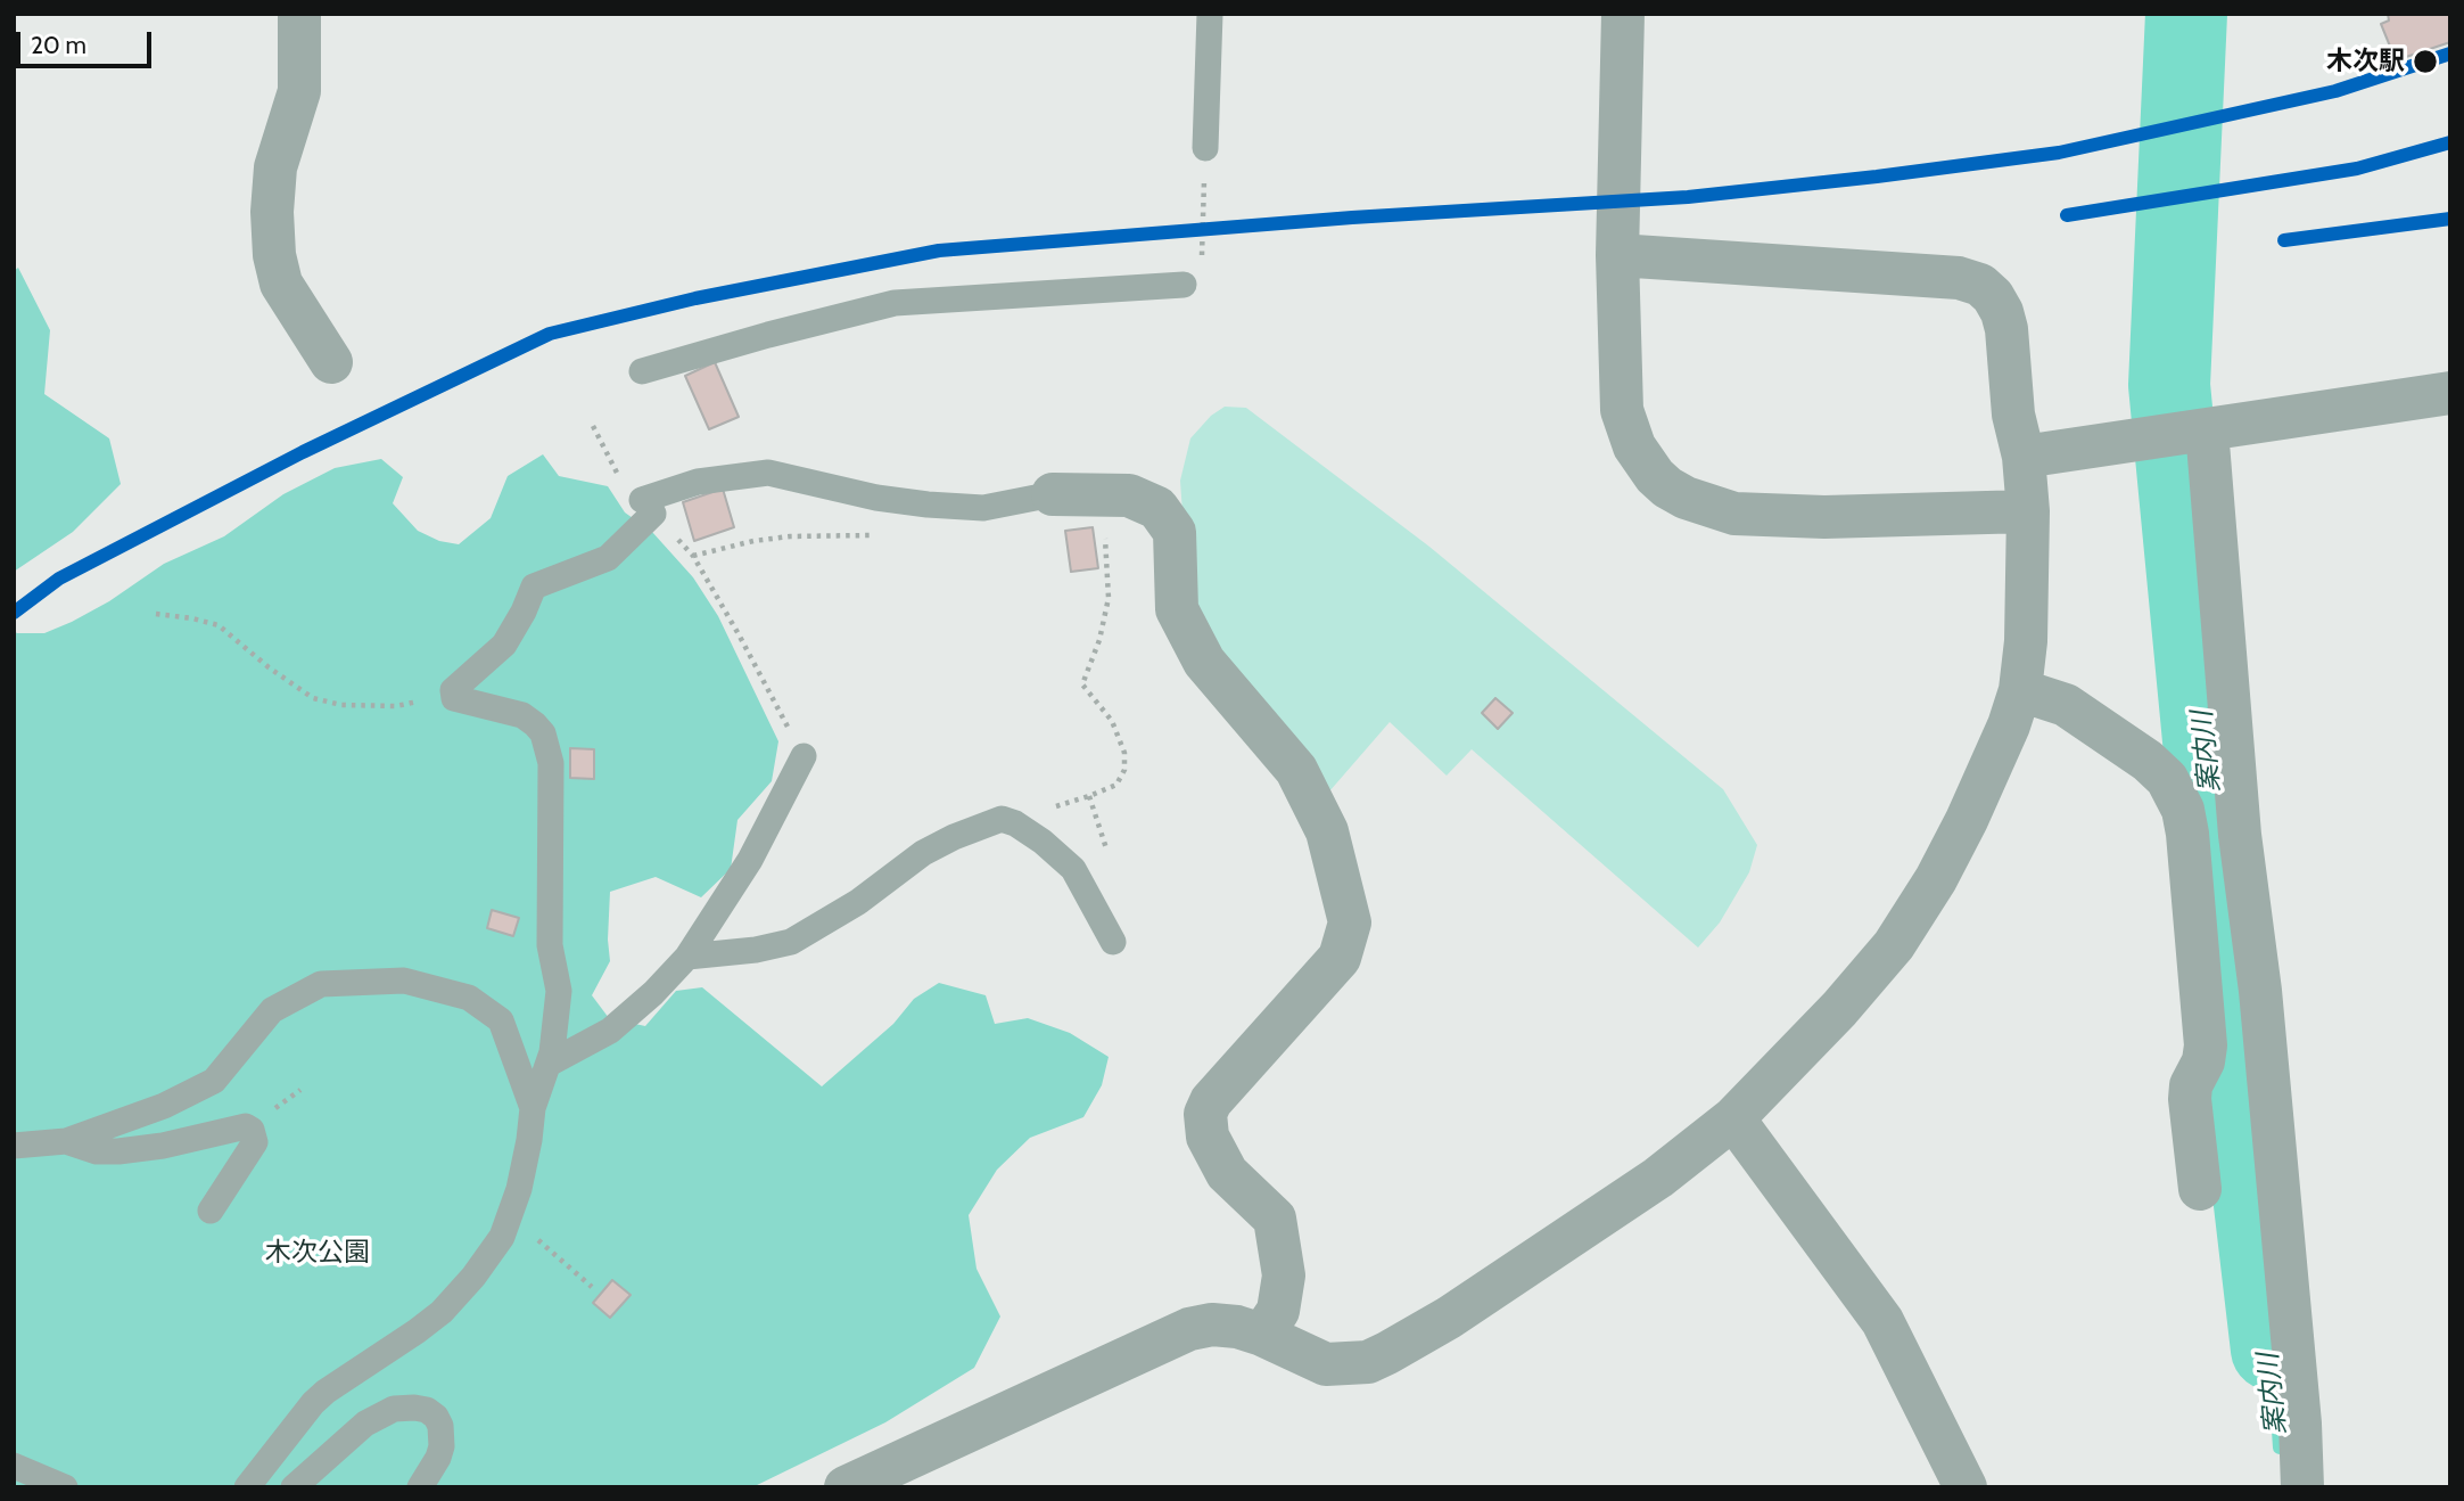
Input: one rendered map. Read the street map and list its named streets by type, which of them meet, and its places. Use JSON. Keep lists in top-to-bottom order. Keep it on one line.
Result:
{"water":["案内川"],"parks":["木次公園"],"places":["木次駅"],"scale_bar":"20 m"}
